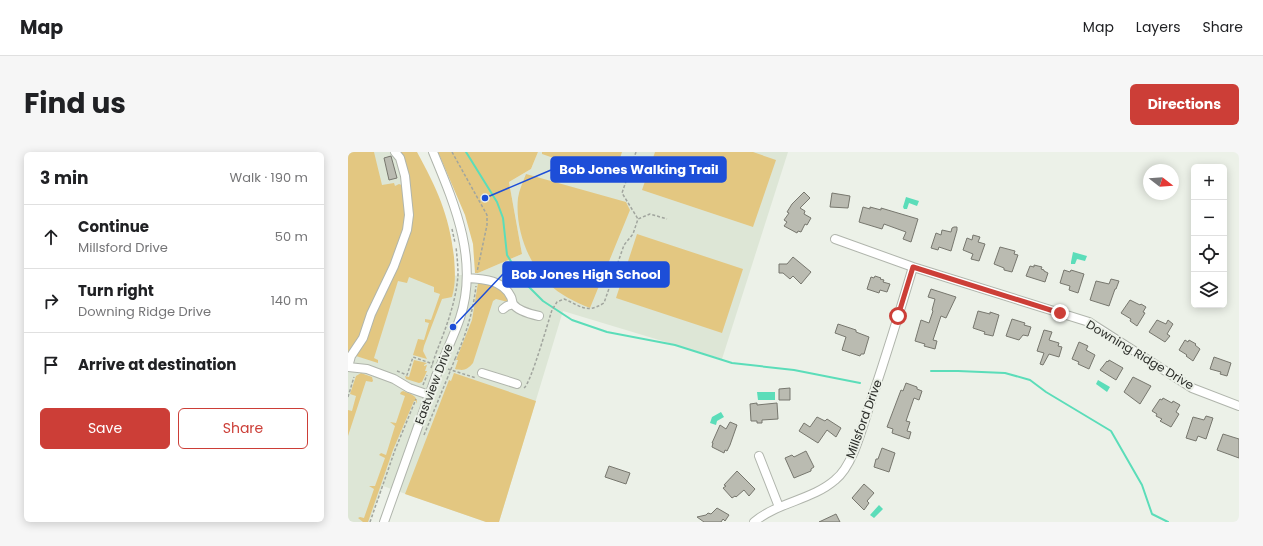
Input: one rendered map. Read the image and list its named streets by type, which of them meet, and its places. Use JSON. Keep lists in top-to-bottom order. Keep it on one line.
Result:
{"streets":{"street":["Downing Ridge Drive","Eastview Drive","Millsford Drive"]},"crossings":[["Downing Ridge Drive","Millsford Drive"]],"places":["Bob Jones Walking Trail","Bob Jones High School"],"north":"right","page":{"header":"Map","nav":["Map","Layers","Share"],"title":"Find us","buttons":["Directions",["Save","Share"]],"heading":["3 min","Walk · 190 m"],"map_buttons":["+","−"],"list":[["Continue","Millsford Drive","50 m"],["Turn right","Downing Ridge Drive","140 m"],"Arrive at destination"]}}
